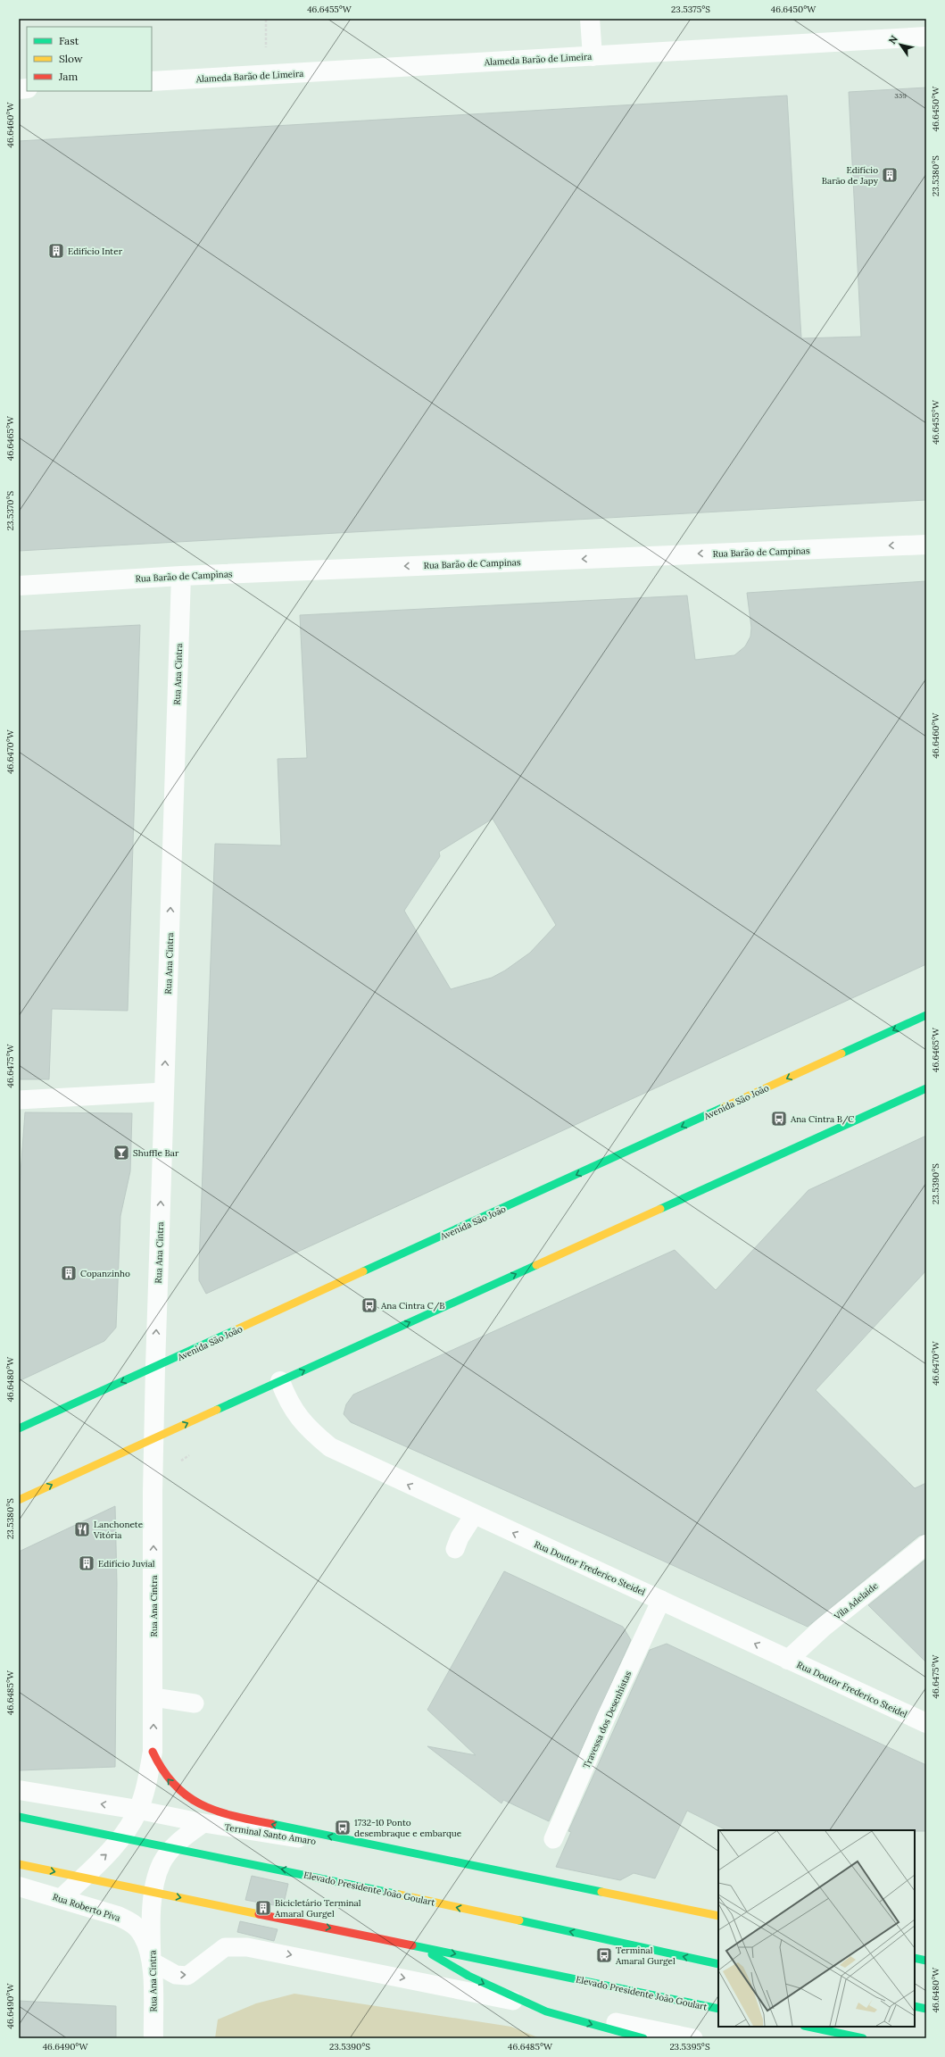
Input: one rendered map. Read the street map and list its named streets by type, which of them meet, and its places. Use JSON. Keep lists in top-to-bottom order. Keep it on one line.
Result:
{"streets":{"main road":["Avenida São João","Elevado Presidente João Goulart"],"street":["Alameda Barão de Limeira","Rua Barão de Campinas","Rua Ana Cintra","Rua Doutor Frederico Steidel","Vila Adelaíde","Rua Roberto Piva"],"lane":["Travessa dos Desenhistas","Terminal Santo Amaro"]},"crossings":[["Rua Barão de Campinas","Rua Ana Cintra"],["Rua Ana Cintra","Avenida São João"],["Rua Ana Cintra","Terminal Santo Amaro"],["Rua Ana Cintra","Rua Roberto Piva"],["Rua Doutor Frederico Steidel","Vila Adelaíde"],["Rua Doutor Frederico Steidel","Travessa dos Desenhistas"]],"one_way":["Rua Barão de Campinas","Rua Ana Cintra","Rua Doutor Frederico Steidel"],"places":{"building":["Edifício Barão de Japy","Edifício Inter","Copanzinho","Edifício Juvial","Bicicletário Terminal Amaral Gurgel"],"bus stop":["Ana Cintra B/C","Ana Cintra C/B","1732-10 Ponto desembraque e embarque","Terminal Amaral Gurgel"],"bar":["Shuffle Bar"],"restaurant":["Lanchonete Vitória"]},"house_numbers":["339"],"legend":["Fast","Slow","Jam"],"north":"top left","coordinates":["46.6455°W","23.5375°S","46.6450°W","46.6460°W","23.5380°S","46.6465°W","23.5370°S","46.6470°W","46.6475°W","23.5390°S","46.6480°W","46.6485°W","46.6490°W","23.5395°S"]}
